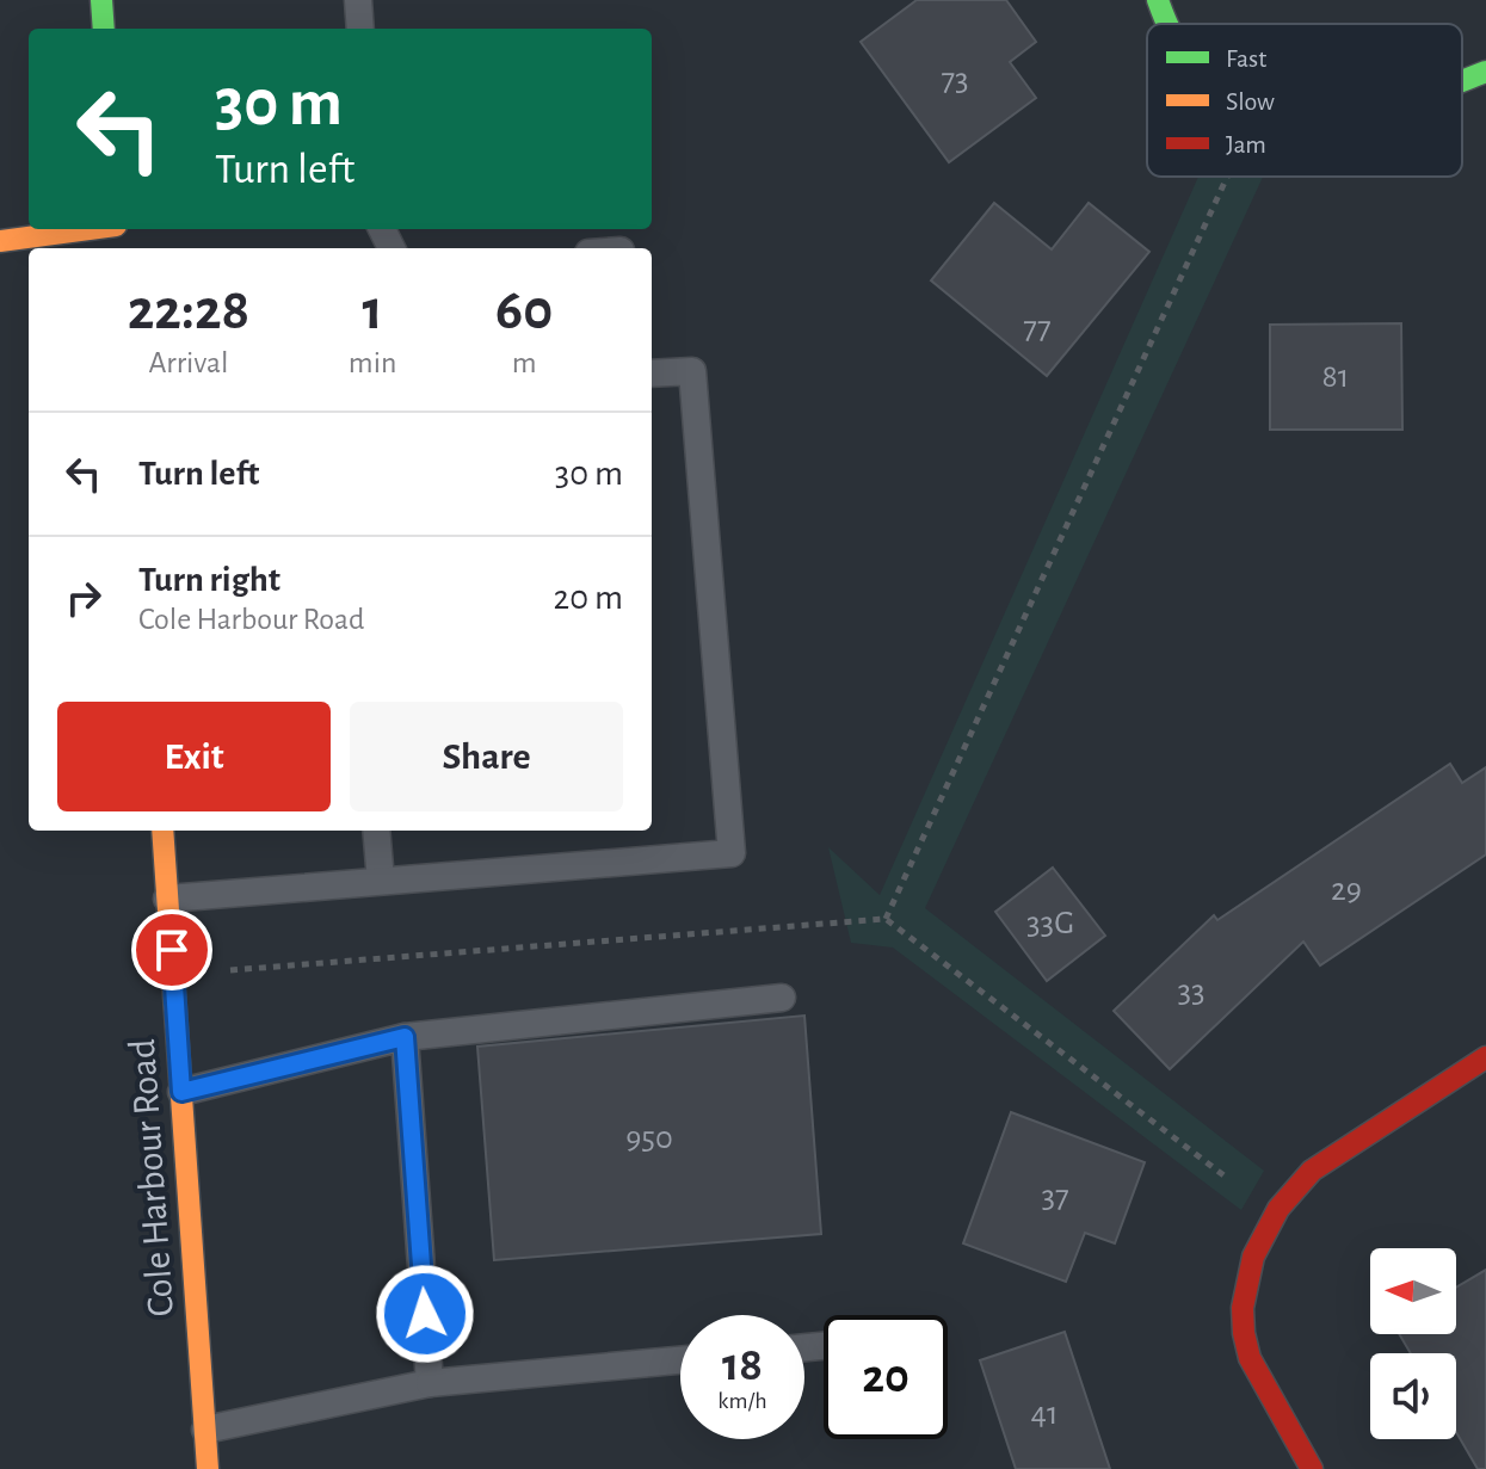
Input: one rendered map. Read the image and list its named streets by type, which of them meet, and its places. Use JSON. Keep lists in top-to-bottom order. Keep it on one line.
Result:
{"streets":{"street":["Cole Harbour Road"]},"house_numbers":["73","77","81","29","33G","33","950","37","41"],"legend":["Fast","Slow","Jam"],"north":"left","page":{"turn":["30 m","Turn left"],"eta":["22:28","Arrival","1","min","60","m"],"list":[{"name":"Turn left","value":"30 m"},{"name":"Turn right","note":"Cole Harbour Road","value":"20 m"}],"buttons":["Exit","Share"],"speed":"18 km/h","limit":"20"}}
